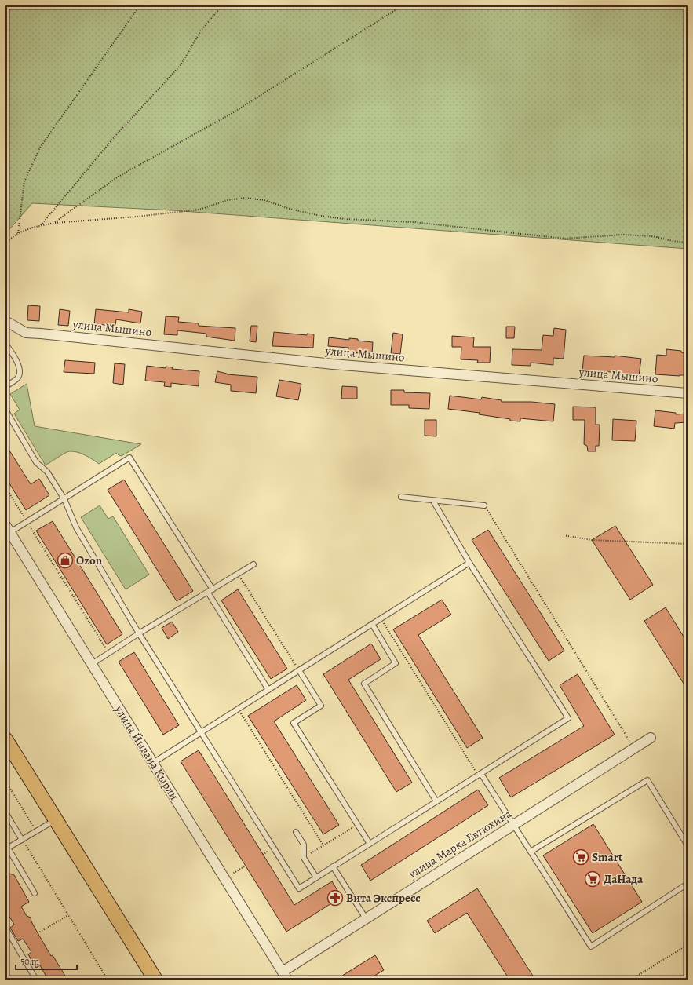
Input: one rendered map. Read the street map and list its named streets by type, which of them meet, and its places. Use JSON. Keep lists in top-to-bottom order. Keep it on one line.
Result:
{"streets":{"street":["улица Мышино","улица Йывана Кырли","улица Марка Евтюхина"]},"crossings":[["улица Йывана Кырли","улица Марка Евтюхина"]],"places":{"shop":["Ozon"],"supermarket":["Smart","ДаНада"],"pharmacy":["Вита Экспресс"]},"scale_bar":"50 m"}
